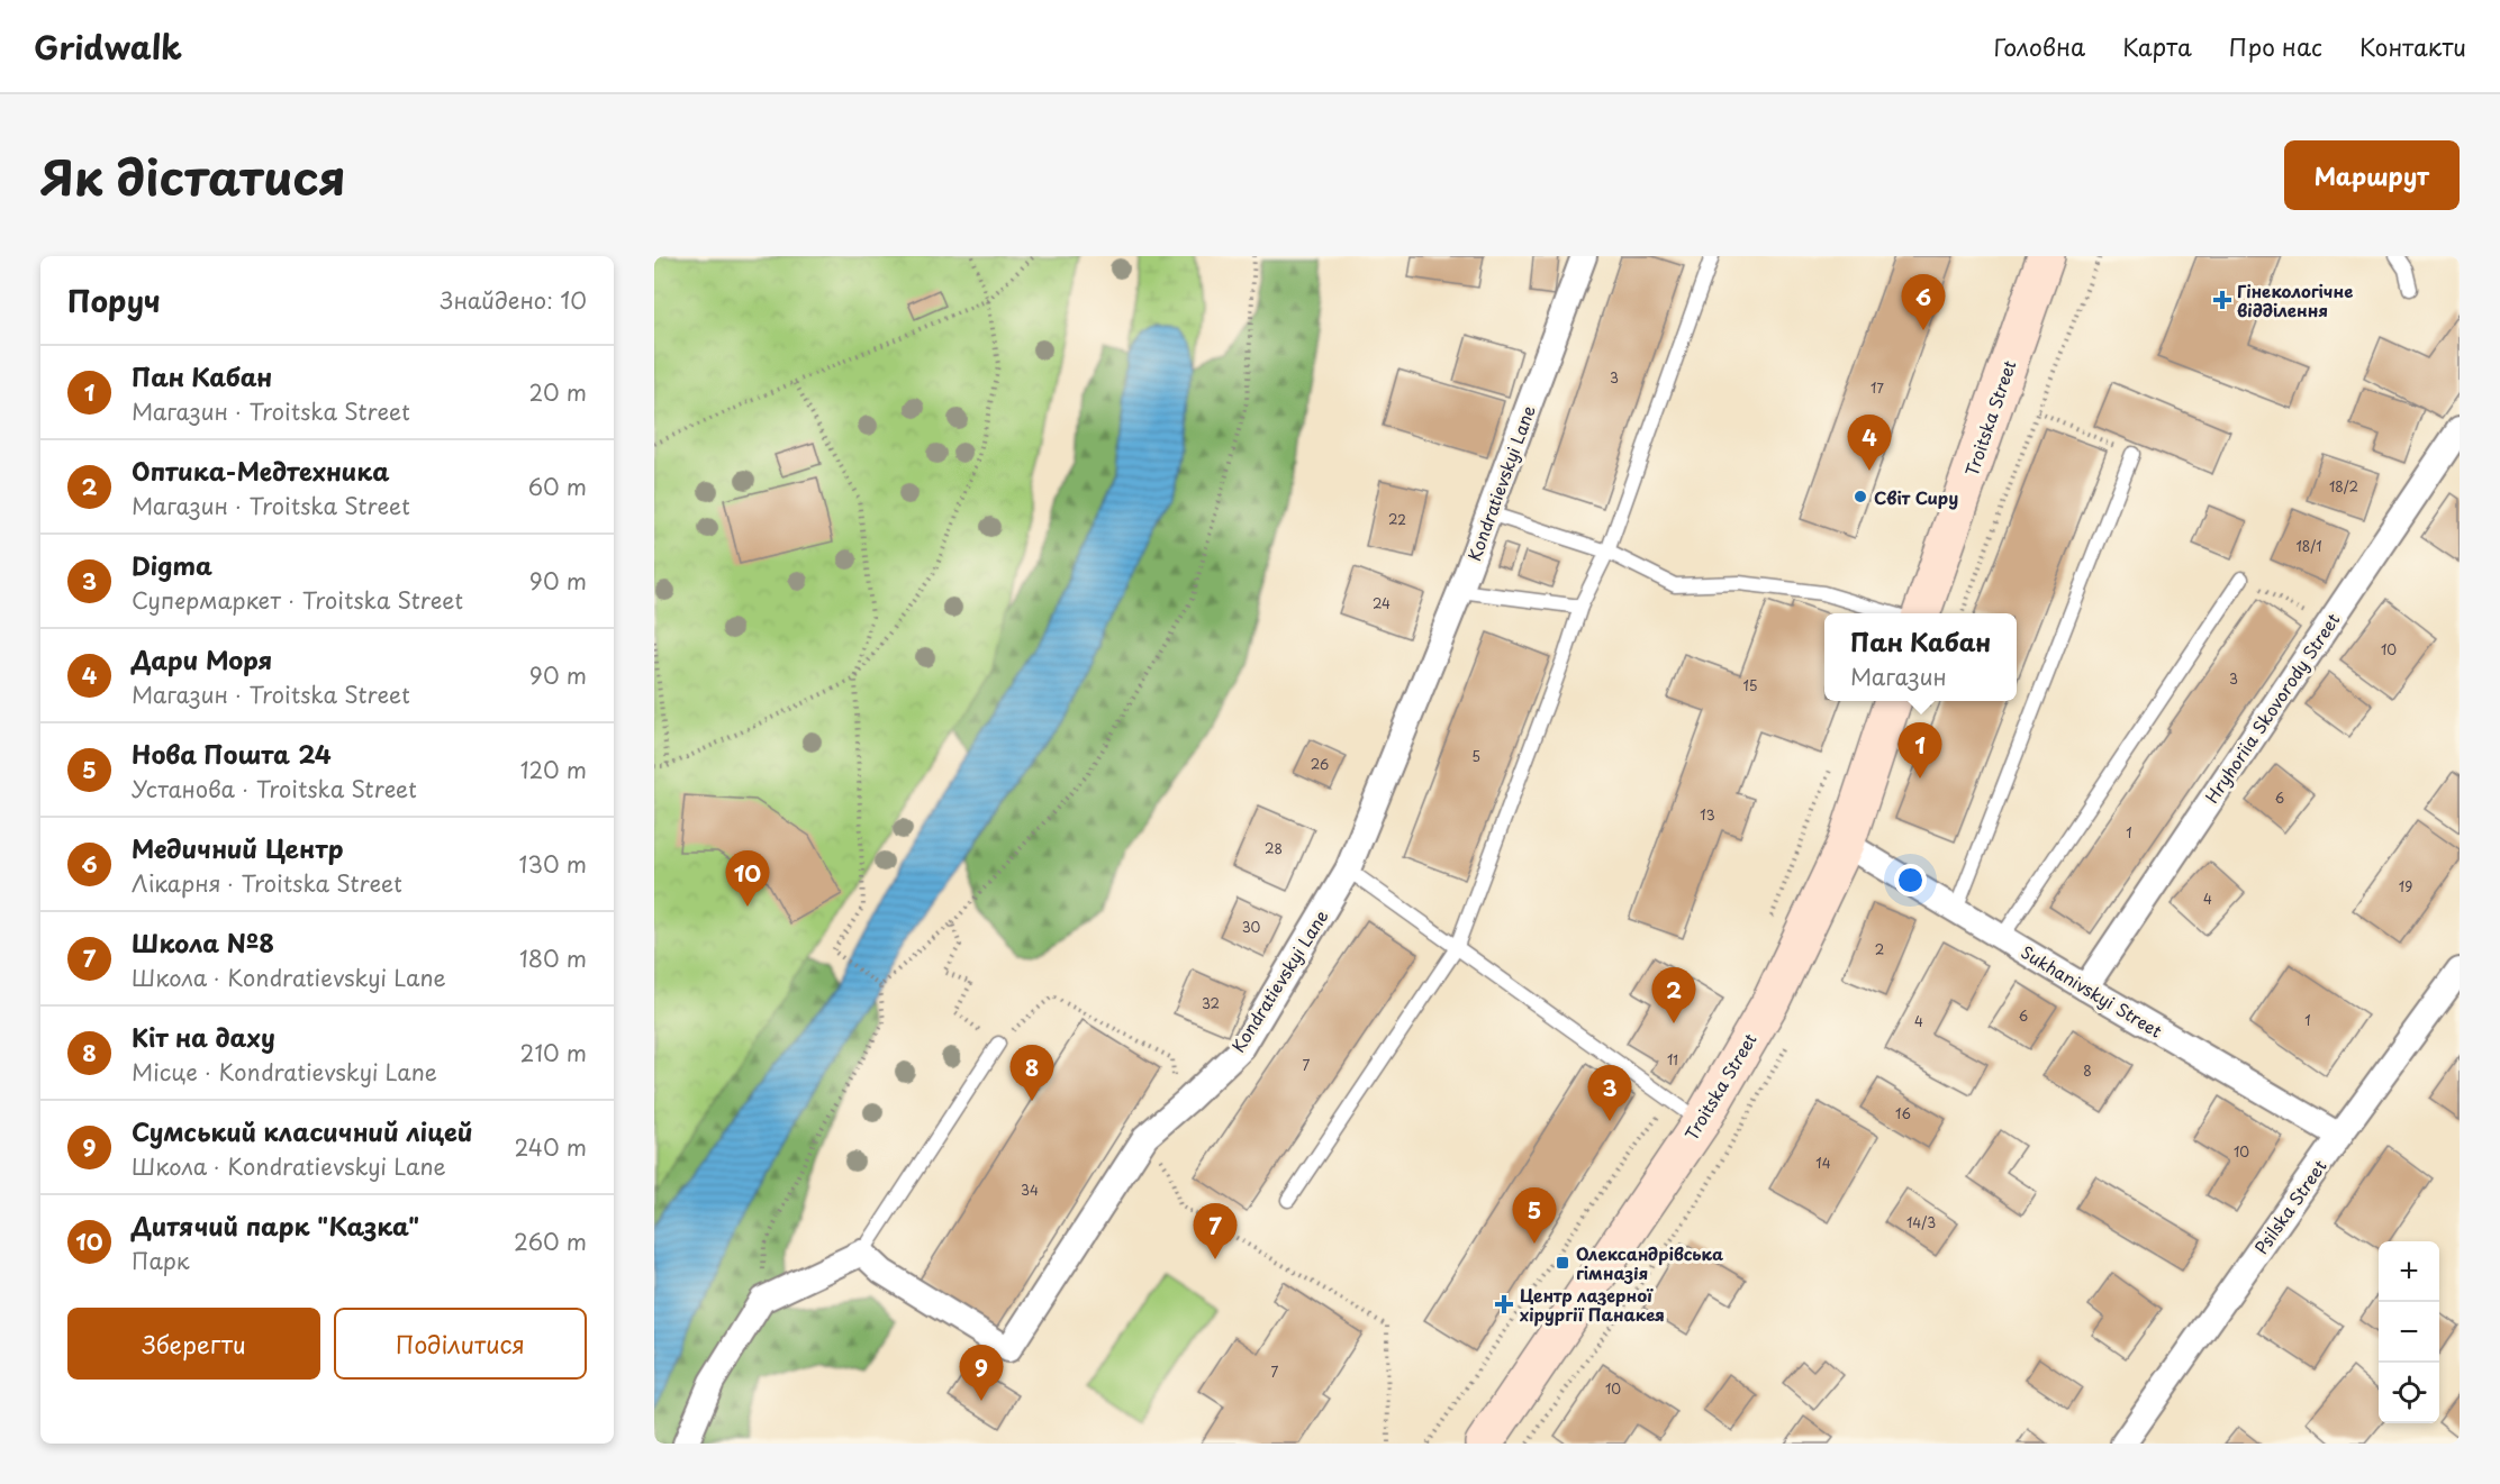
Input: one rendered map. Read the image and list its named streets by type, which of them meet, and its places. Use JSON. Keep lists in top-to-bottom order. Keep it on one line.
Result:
{"streets":{"main road":["Troitska Street"],"street":["Kondratievskyi Lane","Hryhoriia Skovorody Street","Sukhanivskyi Street","Psilska Street"]},"crossings":[["Troitska Street","Sukhanivskyi Street"],["Hryhoriia Skovorody Street","Sukhanivskyi Street"],["Sukhanivskyi Street","Psilska Street"]],"places":{"health":["Гінекологічне відділення","Центр лазерної хірургії Панакея"],"other":["Світ Сиру"],"transit":["Олександрівська гімназія"]},"house_numbers":["3","17","18/2","22","18/1","24","10","3","15","5","26","6","13","1","28","19","4","30","2","32","6","1","4","11","7","8","16","10","14","34","14/3","7","10"],"page":{"header":"Gridwalk","nav":["Головна","Карта","Про нас","Контакти"],"title":"Як дістатися","buttons":["Маршрут",["Зберегти","Поділитися"]],"heading":["Поруч","Знайдено: 10"],"pins":["6","4","1","10","2","8","3","5","7","9"],"list":[{"mark":"1","name":"Пан Кабан","note":"Магазин · Troitska Street","value":"20 m"},{"mark":"2","name":"Оптика-Медтехника","note":"Магазин · Troitska Street","value":"60 m"},{"mark":"3","name":"Digma","note":"Супермаркет · Troitska Street","value":"90 m"},{"mark":"4","name":"Дари Моря","note":"Магазин · Troitska Street","value":"90 m"},{"mark":"5","name":"Нова Пошта 24","note":"Установа · Troitska Street","value":"120 m"},{"mark":"6","name":"Медичний Центр","note":"Лікарня · Troitska Street","value":"130 m"},{"mark":"7","name":"Школа №8","note":"Школа · Kondratievskyi Lane","value":"180 m"},{"mark":"8","name":"Кіт на даху","note":"Місце · Kondratievskyi Lane","value":"210 m"},{"mark":"9","name":"Сумський класичний ліцей","note":"Школа · Kondratievskyi Lane","value":"240 m"},{"mark":"10","name":"Дитячий парк \"Казка\"","note":"Парк","value":"260 m"}],"popup":["Пан Кабан","Магазин"],"map_buttons":["+","−"]}}
